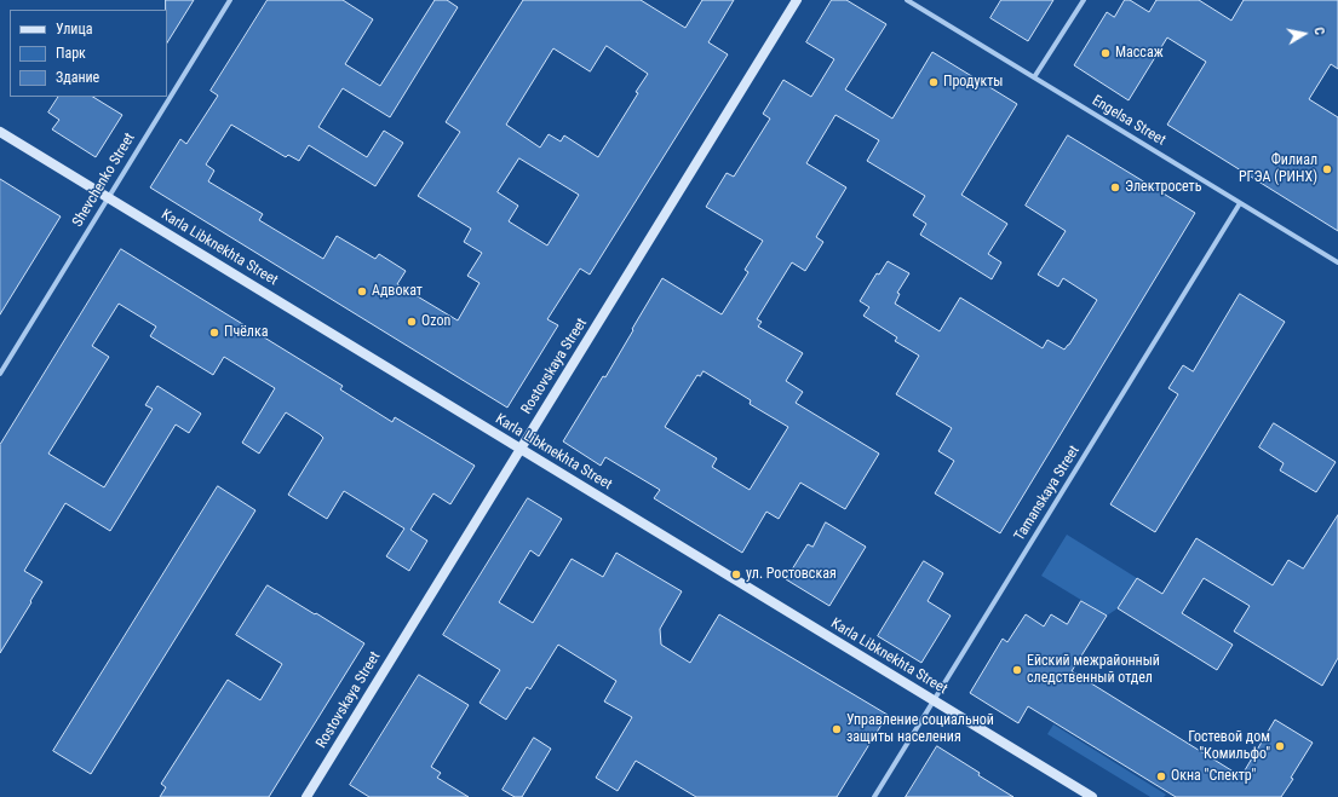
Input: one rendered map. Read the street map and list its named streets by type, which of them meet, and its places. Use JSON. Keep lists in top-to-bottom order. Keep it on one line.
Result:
{"streets":{"street":["Engelsa Street","Shevchenko Street","Karla Libknekhta Street","Rostovskaya Street","Tamanskaya Street"]},"crossings":[["Engelsa Street","Tamanskaya Street"],["Shevchenko Street","Karla Libknekhta Street"],["Karla Libknekhta Street","Rostovskaya Street"],["Karla Libknekhta Street","Tamanskaya Street"]],"places":["Массаж","Продукты","Филиал РГЭА (РИНХ)","Электросеть","Адвокат","Ozon","Пчёлка","ул. Ростовская","Ейский межрайонный следственный отдел","Управление социальной защиты населения","Гостевой дом \"Комильфо\"","Окна \"Спектр\""],"legend":["Улица","Парк","Здание"],"north":"right"}
